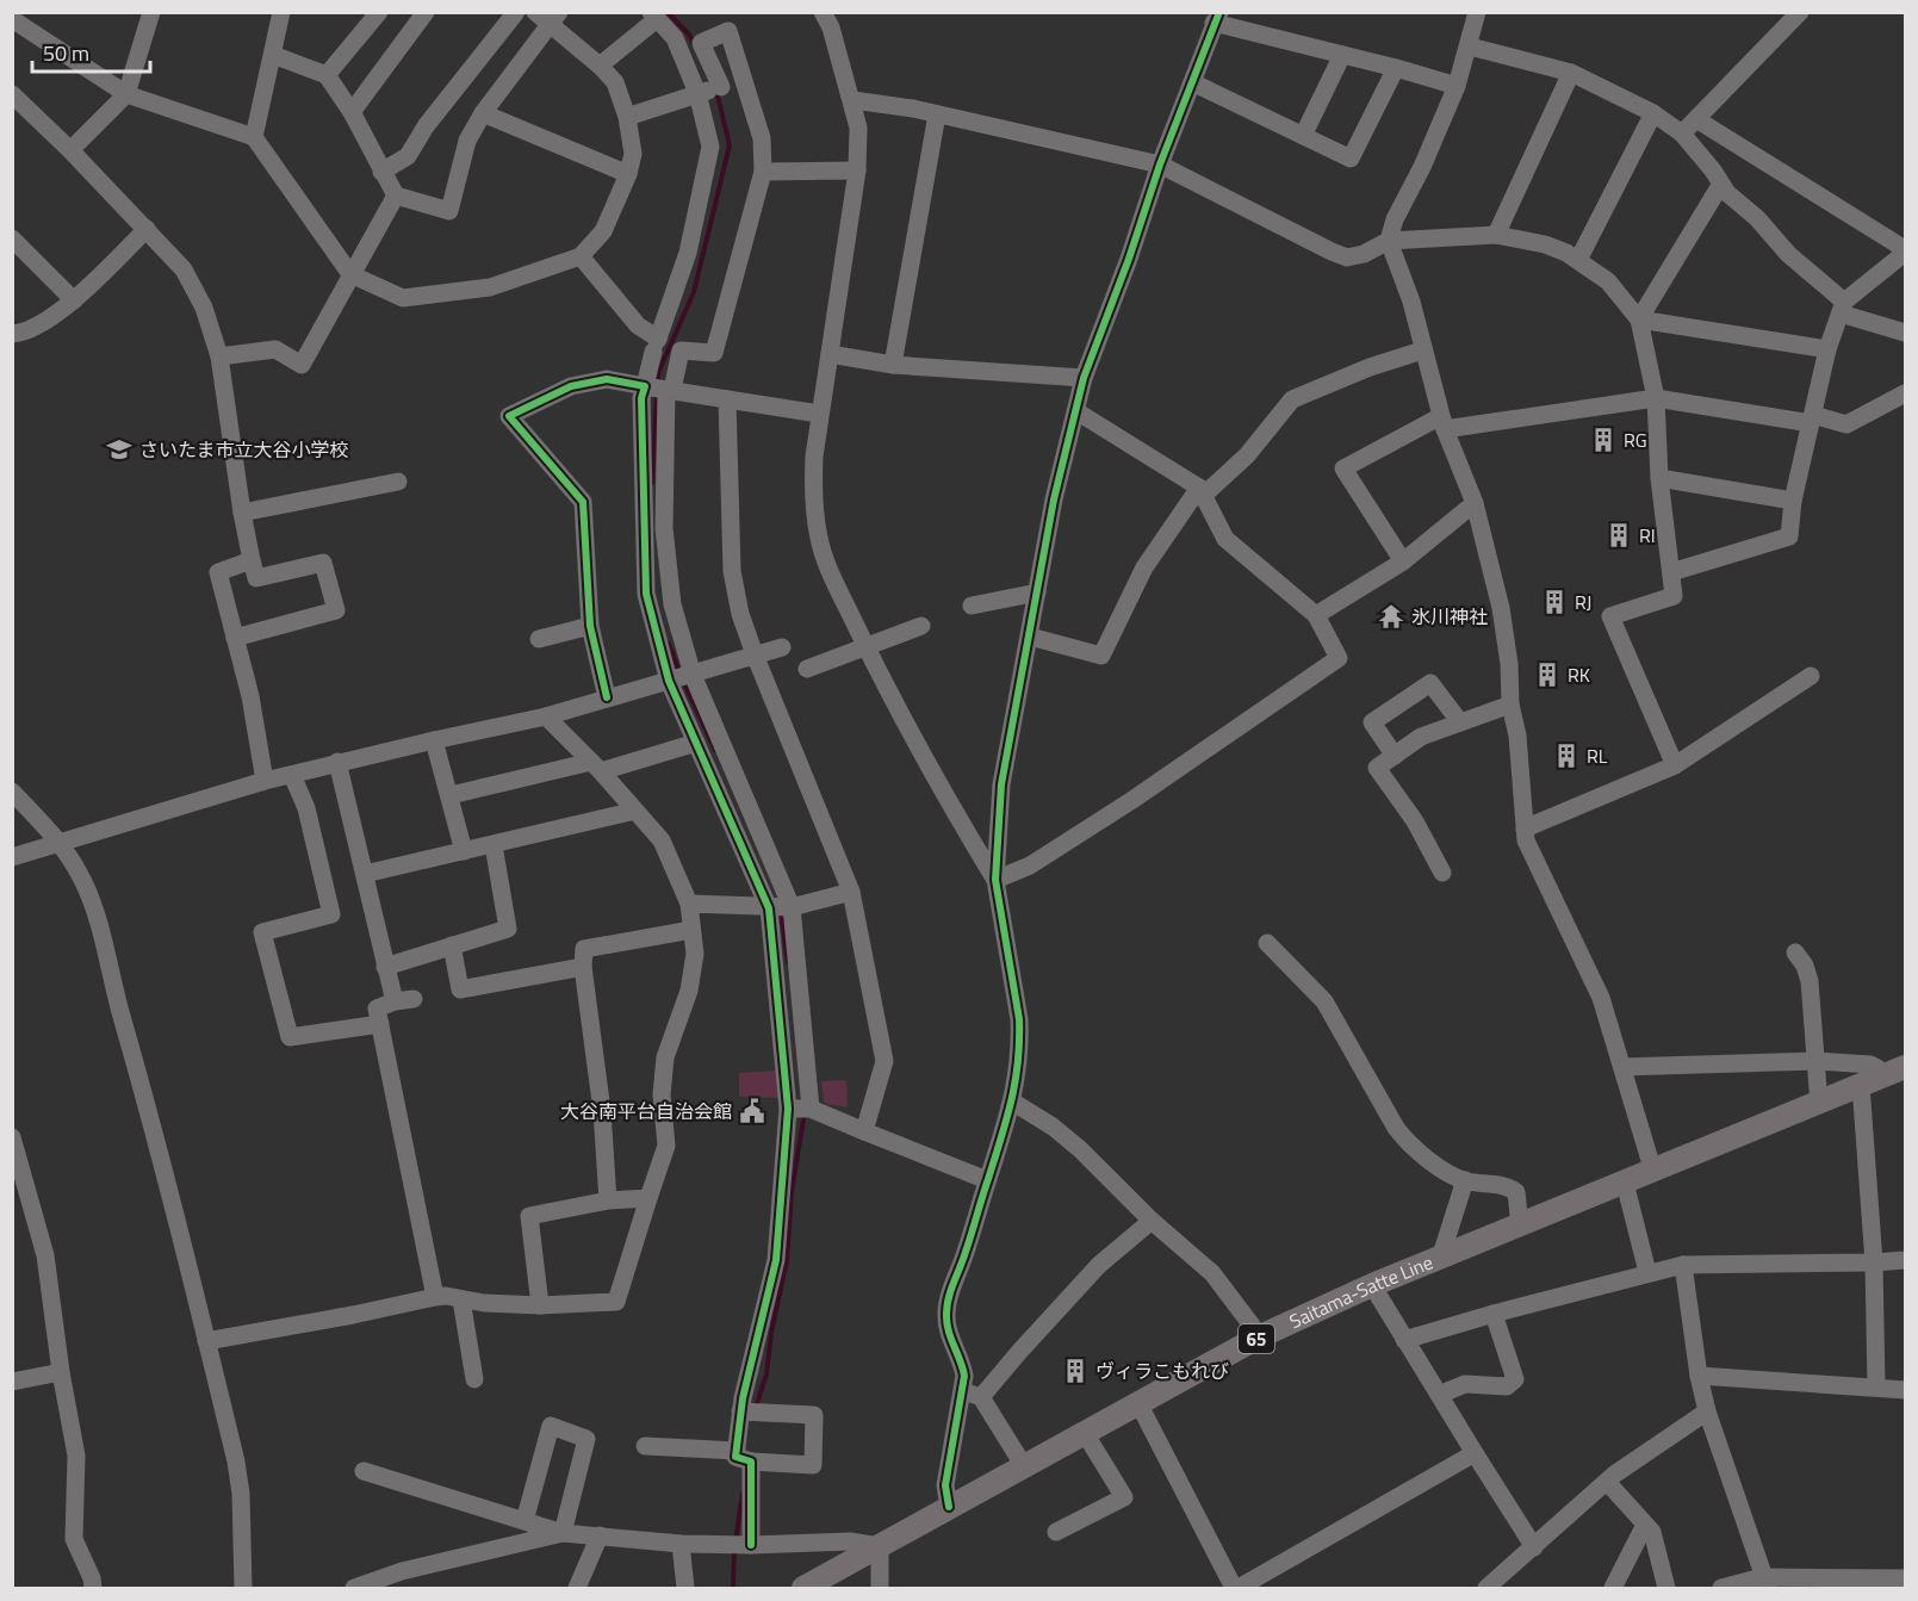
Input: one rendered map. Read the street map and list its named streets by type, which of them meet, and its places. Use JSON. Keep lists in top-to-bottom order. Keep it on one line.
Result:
{"streets":{"main road":["Saitama-Satte Line","65"]},"places":{"building":["RG","RI","RJ","RK","RL","ヴィラこもれび"],"school or university":["さいたま市立大谷小学校"],"temple":["氷川神社"],"public building":["大谷南平台自治会館"]},"scale_bar":"50 m"}
